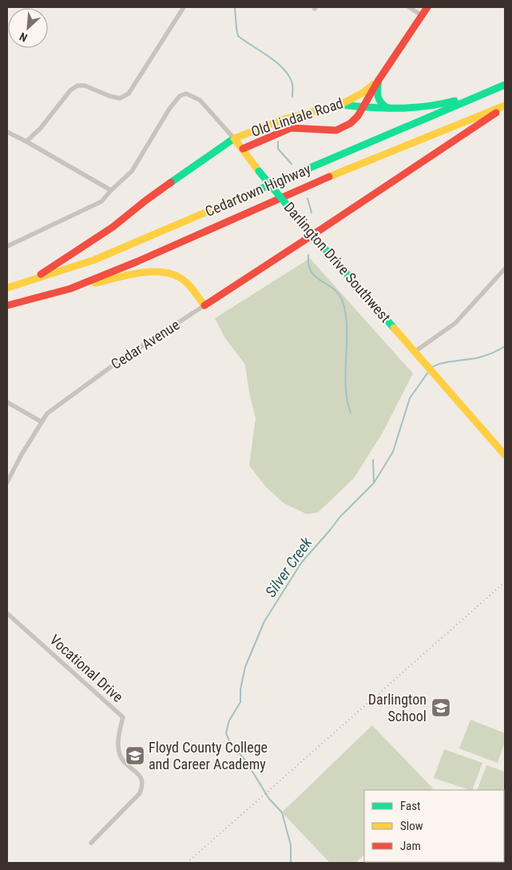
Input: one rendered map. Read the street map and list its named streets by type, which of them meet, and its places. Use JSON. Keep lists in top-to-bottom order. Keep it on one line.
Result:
{"streets":{"main road":["Old Lindale Road","Cedartown Highway","Darlington Drive Southwest","Cedar Avenue"],"street":["Vocational Drive"]},"crossings":[["Old Lindale Road","Cedartown Highway"],["Old Lindale Road","Darlington Drive Southwest"],["Cedartown Highway","Cedar Avenue"],["Darlington Drive Southwest","Cedar Avenue"]],"water":["Silver Creek"],"places":{"school or university":["Darlington School","Floyd County College and Career Academy"]},"legend":["Fast","Slow","Jam"],"north":"bottom left"}
